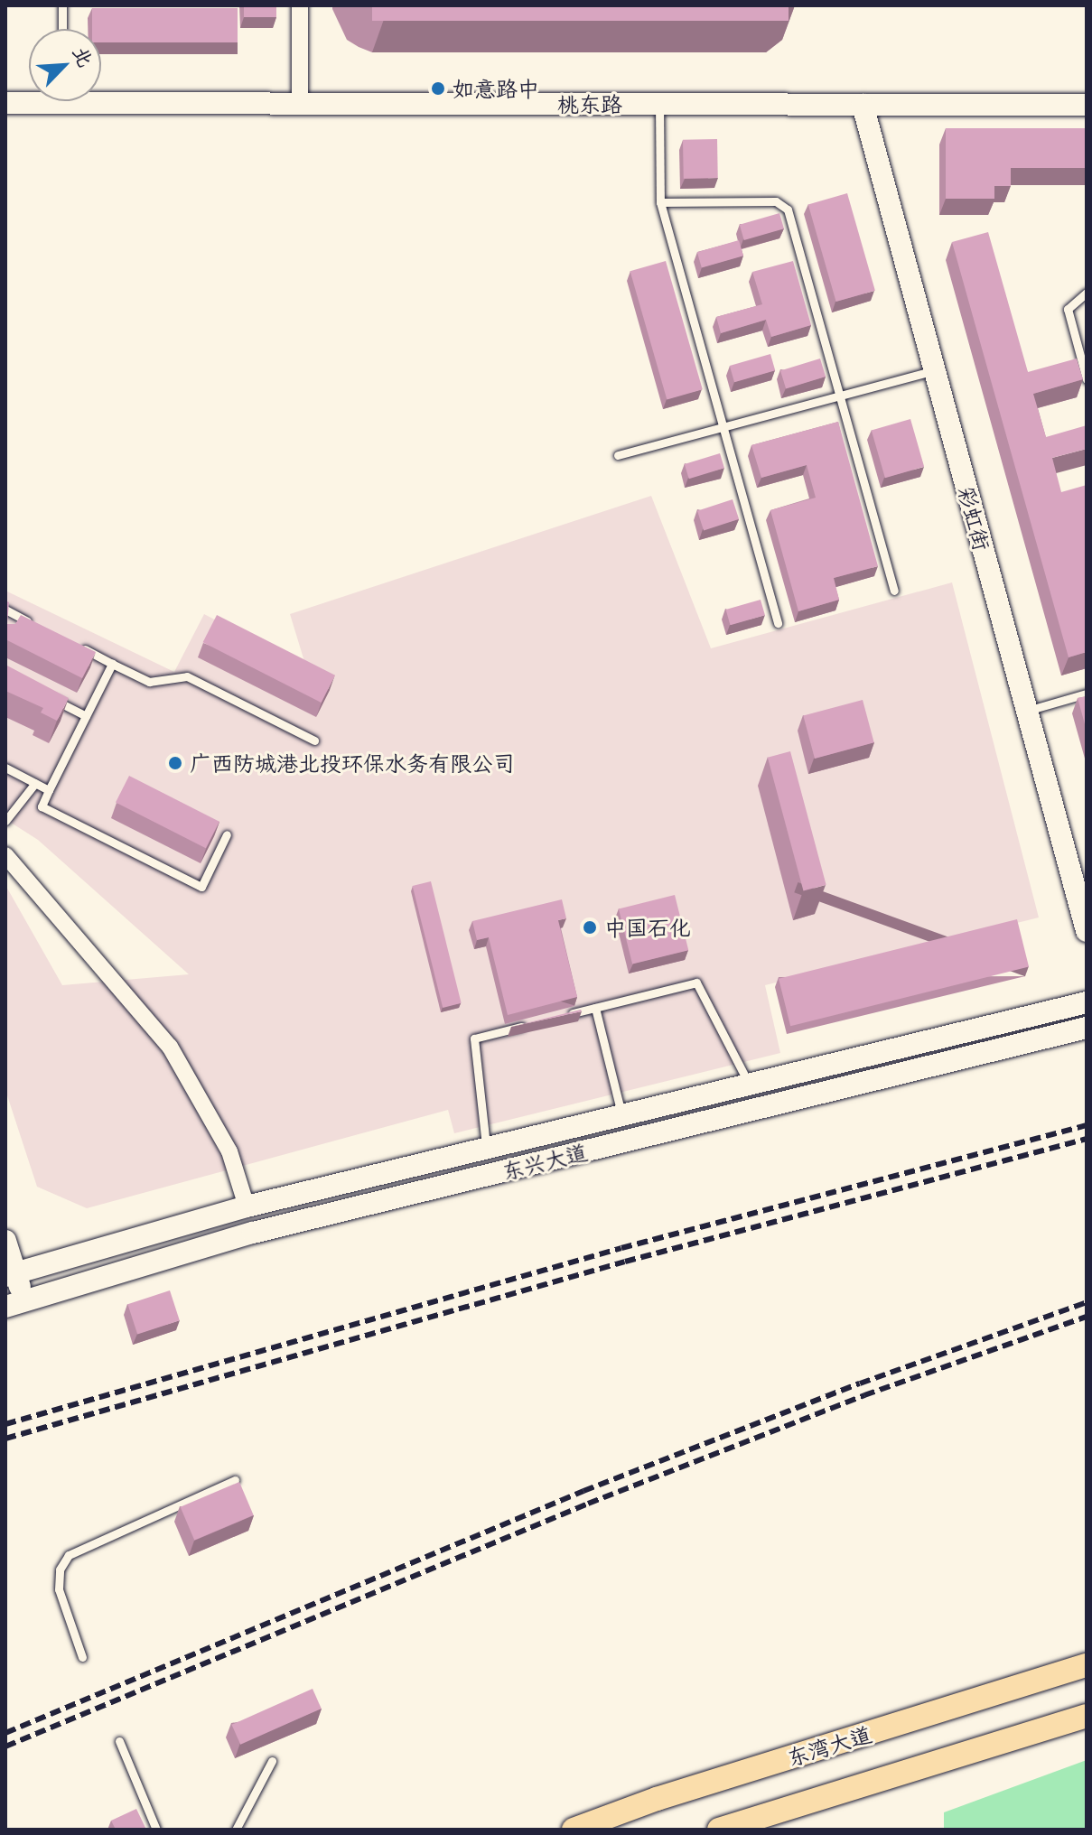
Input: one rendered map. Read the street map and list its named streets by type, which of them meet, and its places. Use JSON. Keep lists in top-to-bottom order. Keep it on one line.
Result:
{"streets":{"main road":["桃东路","彩虹街","东兴大道","东湾大道"]},"crossings":[["桃东路","彩虹街"]],"places":["如意路中","广西防城港北投环保水务有限公司","中国石化"],"north":"top right"}
